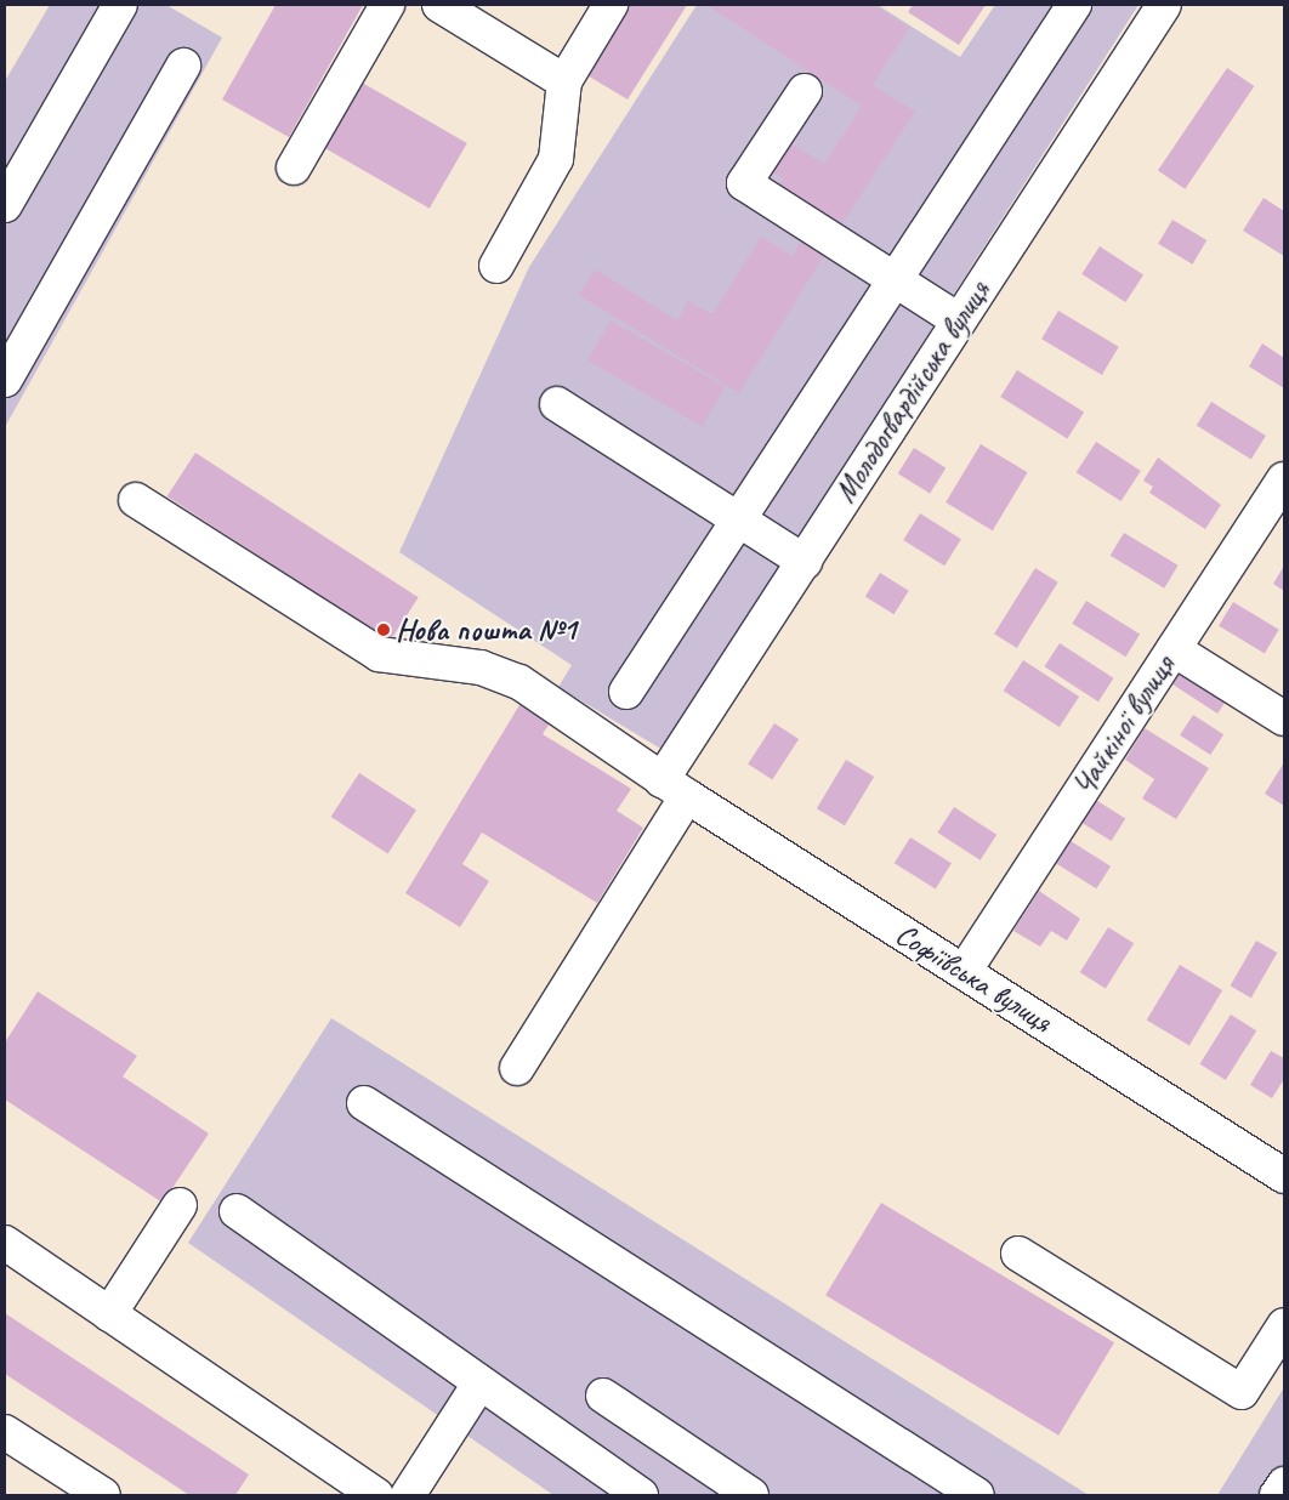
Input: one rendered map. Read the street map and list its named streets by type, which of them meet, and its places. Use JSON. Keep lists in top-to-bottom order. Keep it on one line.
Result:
{"streets":{"street":["Молодогвардійська вулиця","Чайкіної вулиця","Софіївська вулиця"]},"crossings":[["Молодогвардійська вулиця","Софіївська вулиця"],["Чайкіної вулиця","Софіївська вулиця"]],"places":["Нова пошта №1"]}
